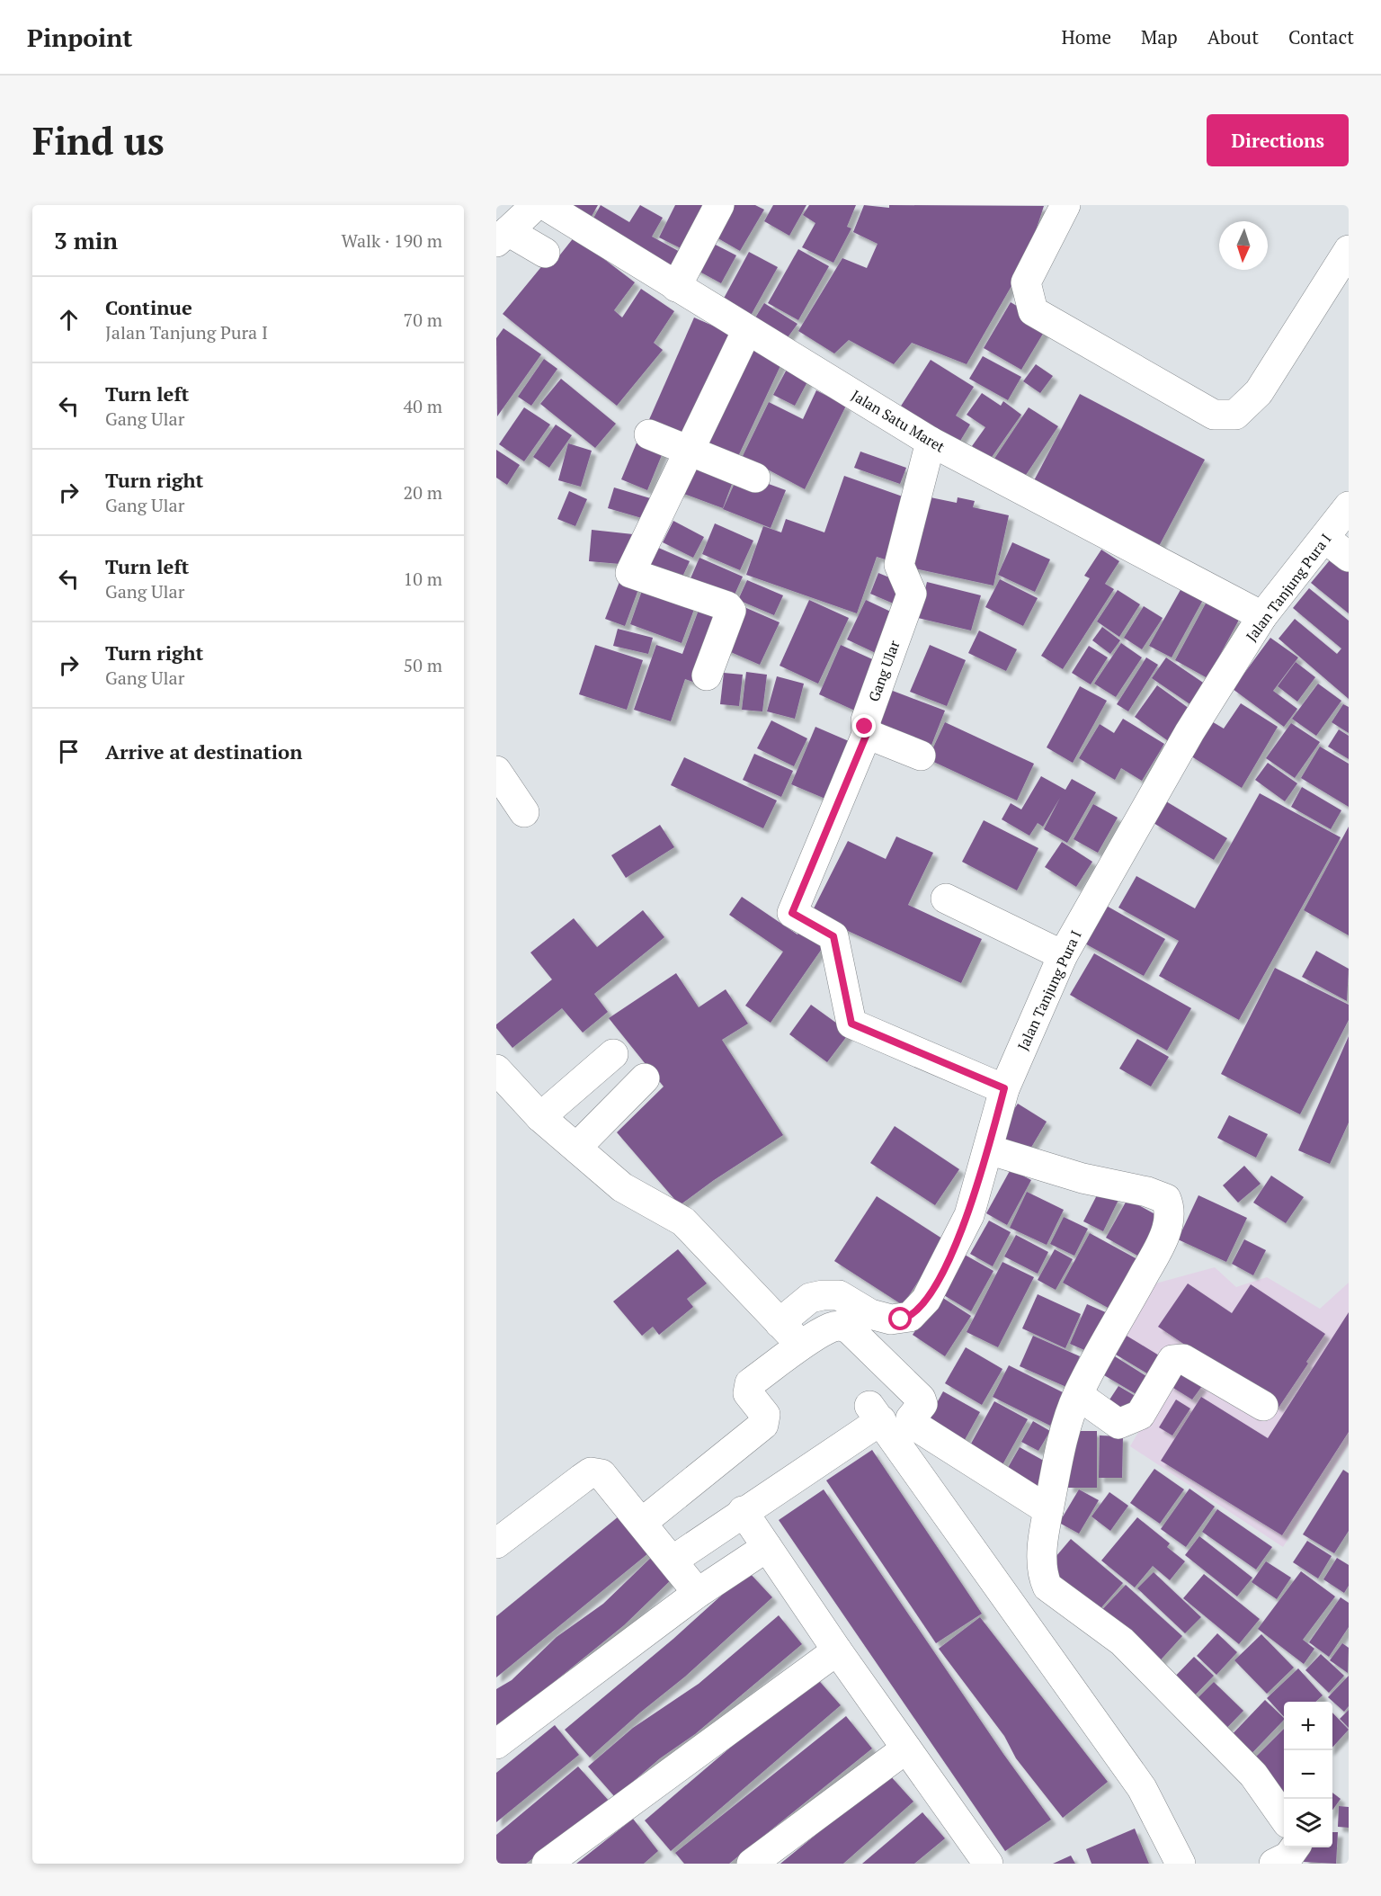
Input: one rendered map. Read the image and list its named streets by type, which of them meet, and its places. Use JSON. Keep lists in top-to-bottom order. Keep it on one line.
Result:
{"streets":{"street":["Jalan Satu Maret","Jalan Tanjung Pura I","Gang Ular"]},"crossings":[["Jalan Satu Maret","Jalan Tanjung Pura I"],["Jalan Satu Maret","Gang Ular"],["Jalan Tanjung Pura I","Gang Ular"]],"north":"bottom","page":{"header":"Pinpoint","nav":["Home","Map","About","Contact"],"buttons":"Directions","title":"Find us","heading":["3 min","Walk · 190 m"],"list":[["Continue","Jalan Tanjung Pura I","70 m"],["Turn left","Gang Ular","40 m"],["Turn right","Gang Ular","20 m"],["Turn left","Gang Ular","10 m"],["Turn right","Gang Ular","50 m"],"Arrive at destination"],"map_buttons":["+","−"]}}
